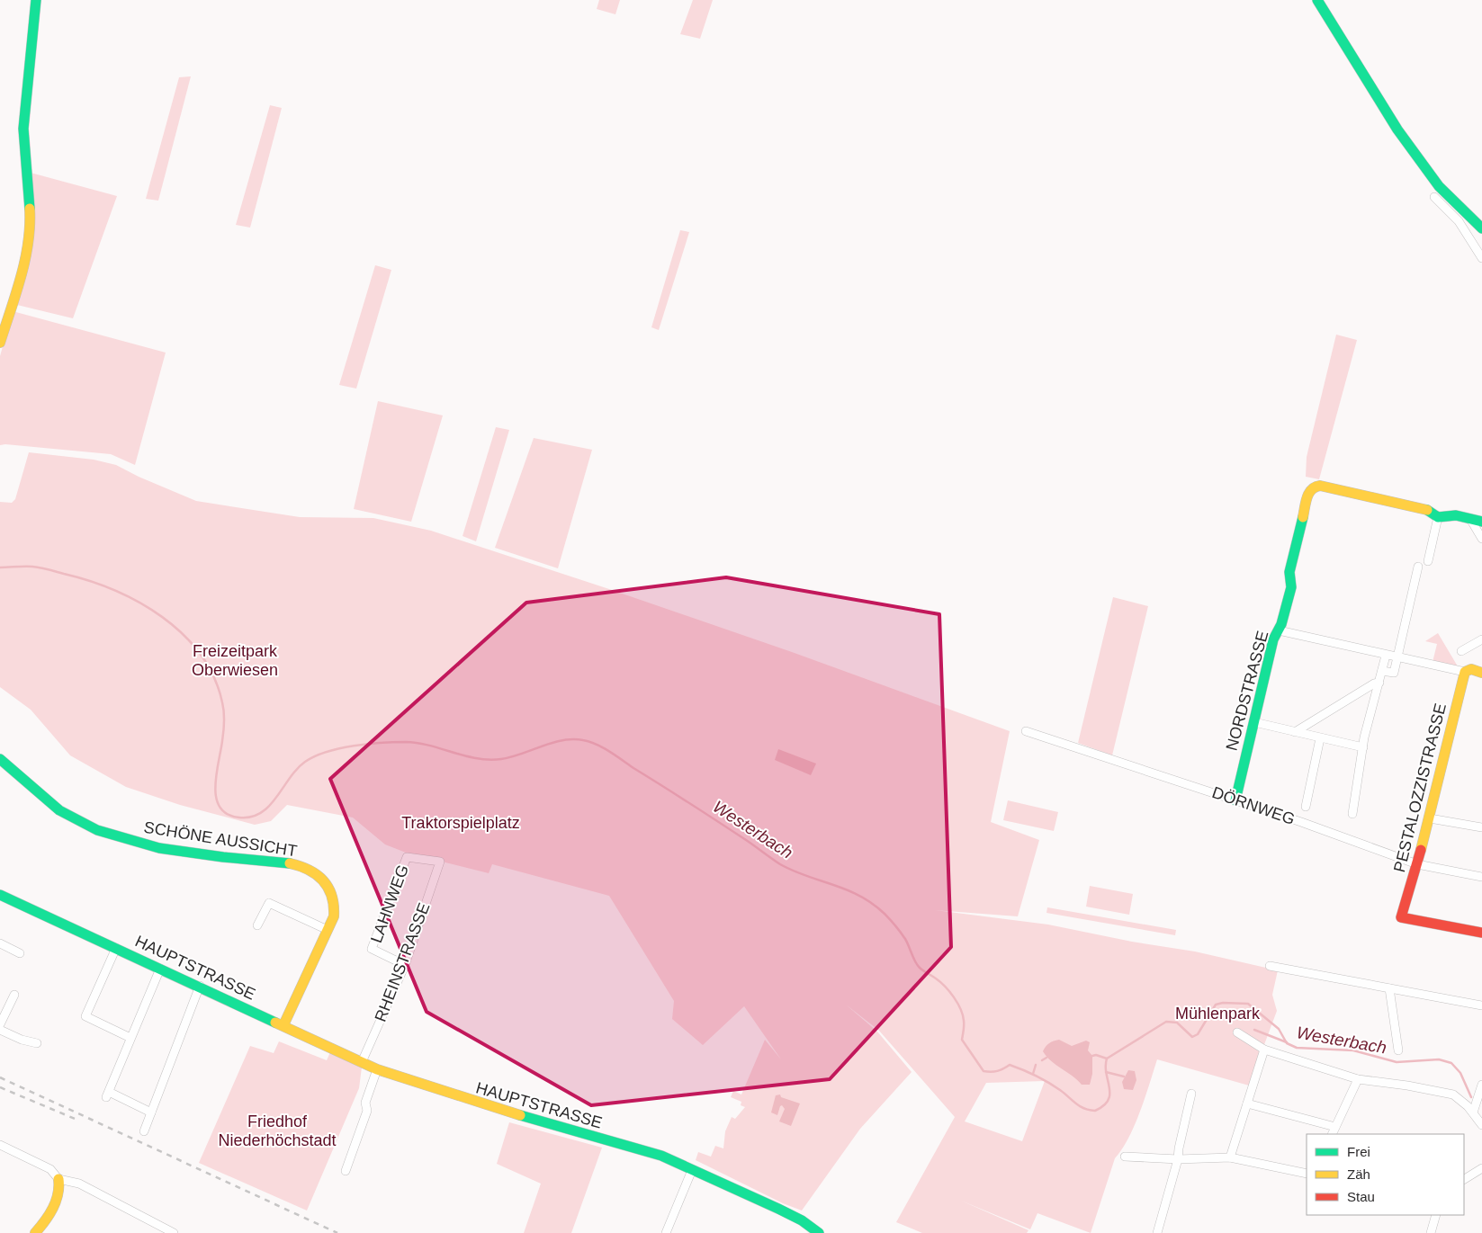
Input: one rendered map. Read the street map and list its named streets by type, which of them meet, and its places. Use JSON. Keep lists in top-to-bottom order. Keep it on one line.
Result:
{"streets":{"main road":["NORDSTRASSE","PESTALOZZISTRASSE","SCHÖNE AUSSICHT","HAUPTSTRASSE"],"street":["DÖRNWEG","LAHNWEG","RHEINSTRASSE"]},"crossings":[["NORDSTRASSE","DÖRNWEG"],["PESTALOZZISTRASSE","DÖRNWEG"],["SCHÖNE AUSSICHT","HAUPTSTRASSE"],["LAHNWEG","RHEINSTRASSE"],["RHEINSTRASSE","HAUPTSTRASSE"]],"water":["Westerbach"],"parks":["Freizeitpark Oberwiesen","Traktorspielplatz","Mühlenpark","Friedhof Niederhöchstadt"],"legend":["Frei","Zäh","Stau"]}
